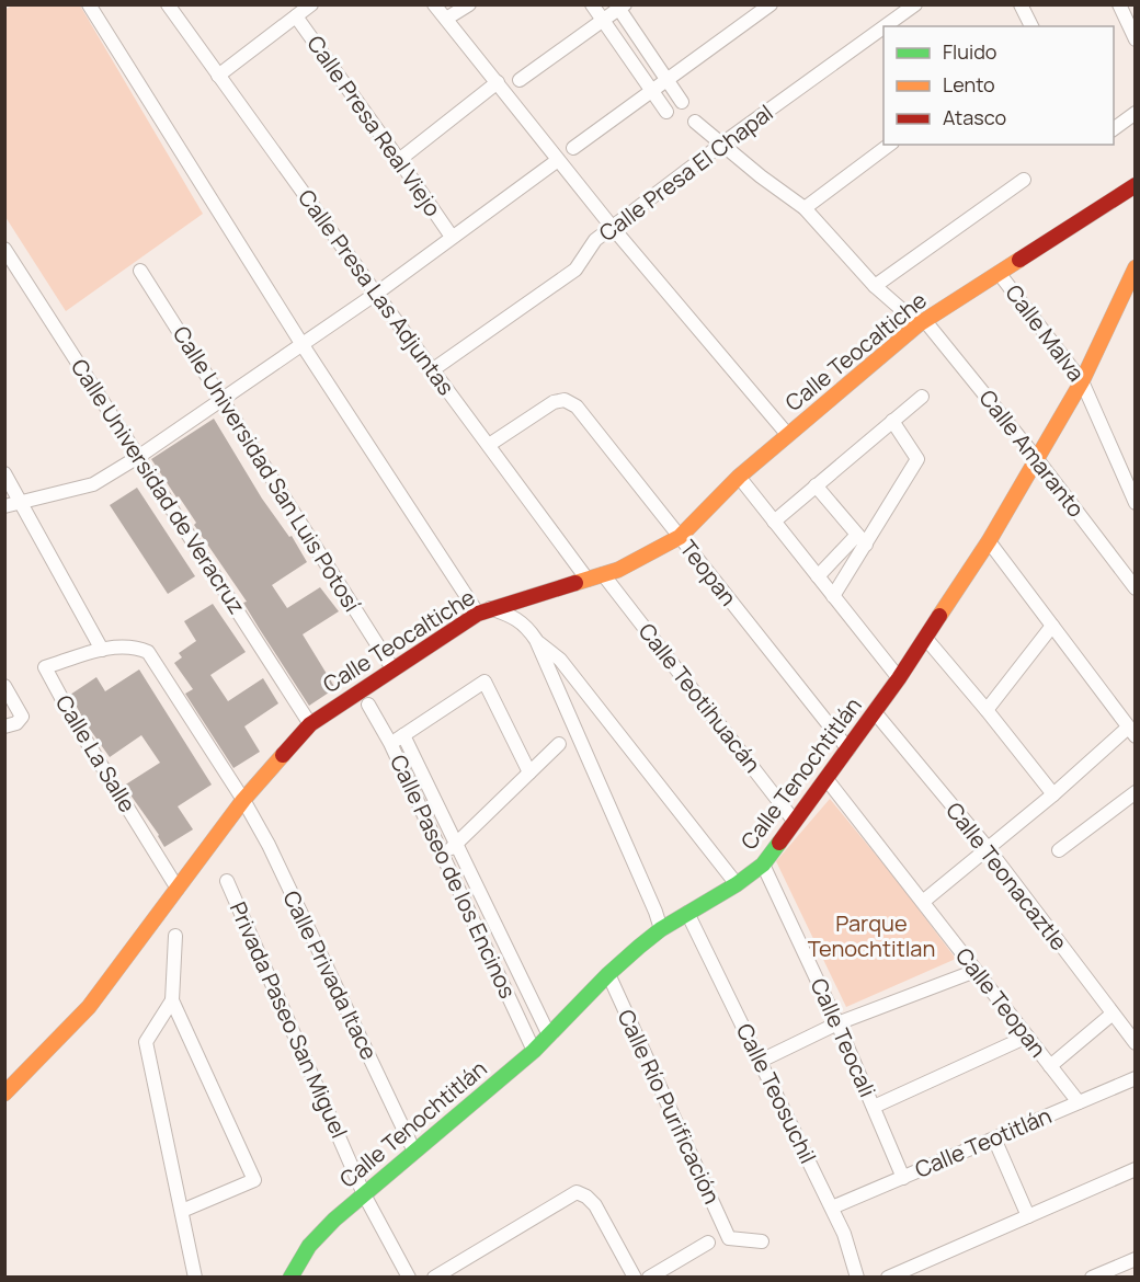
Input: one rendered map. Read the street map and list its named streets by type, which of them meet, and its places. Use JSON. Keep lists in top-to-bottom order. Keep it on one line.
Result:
{"streets":{"street":["Calle Presa Real Viejo","Calle Presa El Chapal","Calle Presa Las Adjuntas","Calle Malva","Calle Teocaltiche","Calle Amaranto","Calle Universidad San Luis Potosí","Calle Universidad de Veracruz","Teopan","Calle Teotihuacán","Calle La Salle","Calle Tenochtitlán","Calle Paseo de los Encinos","Calle Teonacaztle","Calle Privada Itace","Calle Teopan","Privada Paseo San Miguel","Calle Teocali","Calle Teosuchil","Calle Río Purificación","Calle Teotitlán"]},"crossings":[["Calle Presa El Chapal","Calle Presa Las Adjuntas"],["Calle Presa El Chapal","Calle Amaranto"],["Calle Presa Las Adjuntas","Calle Teocaltiche"],["Calle Presa Las Adjuntas","Teopan"],["Calle Malva","Calle Teocaltiche"],["Calle Malva","Calle Tenochtitlán"],["Calle Teocaltiche","Calle Amaranto"],["Calle Teocaltiche","Calle Universidad San Luis Potosí"],["Calle Teocaltiche","Calle Universidad de Veracruz"],["Calle Teocaltiche","Teopan"],["Calle Teocaltiche","Calle Teotihuacán"],["Calle Teocaltiche","Calle La Salle"],["Calle Teocaltiche","Calle Privada Itace"],["Calle Amaranto","Calle Tenochtitlán"],["Teopan","Calle Tenochtitlán"],["Calle Teotihuacán","Calle Tenochtitlán"],["Calle La Salle","Calle Privada Itace"],["Calle Tenochtitlán","Calle Paseo de los Encinos"],["Calle Tenochtitlán","Calle Teonacaztle"],["Calle Tenochtitlán","Calle Privada Itace"],["Calle Tenochtitlán","Calle Teopan"],["Calle Tenochtitlán","Privada Paseo San Miguel"],["Calle Tenochtitlán","Calle Teocali"],["Calle Tenochtitlán","Calle Teosuchil"],["Calle Tenochtitlán","Calle Río Purificación"],["Calle Teopan","Calle Teotitlán"],["Calle Teocali","Calle Teotitlán"],["Calle Teosuchil","Calle Teotitlán"]],"parks":["Parque Tenochtitlan"],"legend":["Fluido","Lento","Atasco"]}
